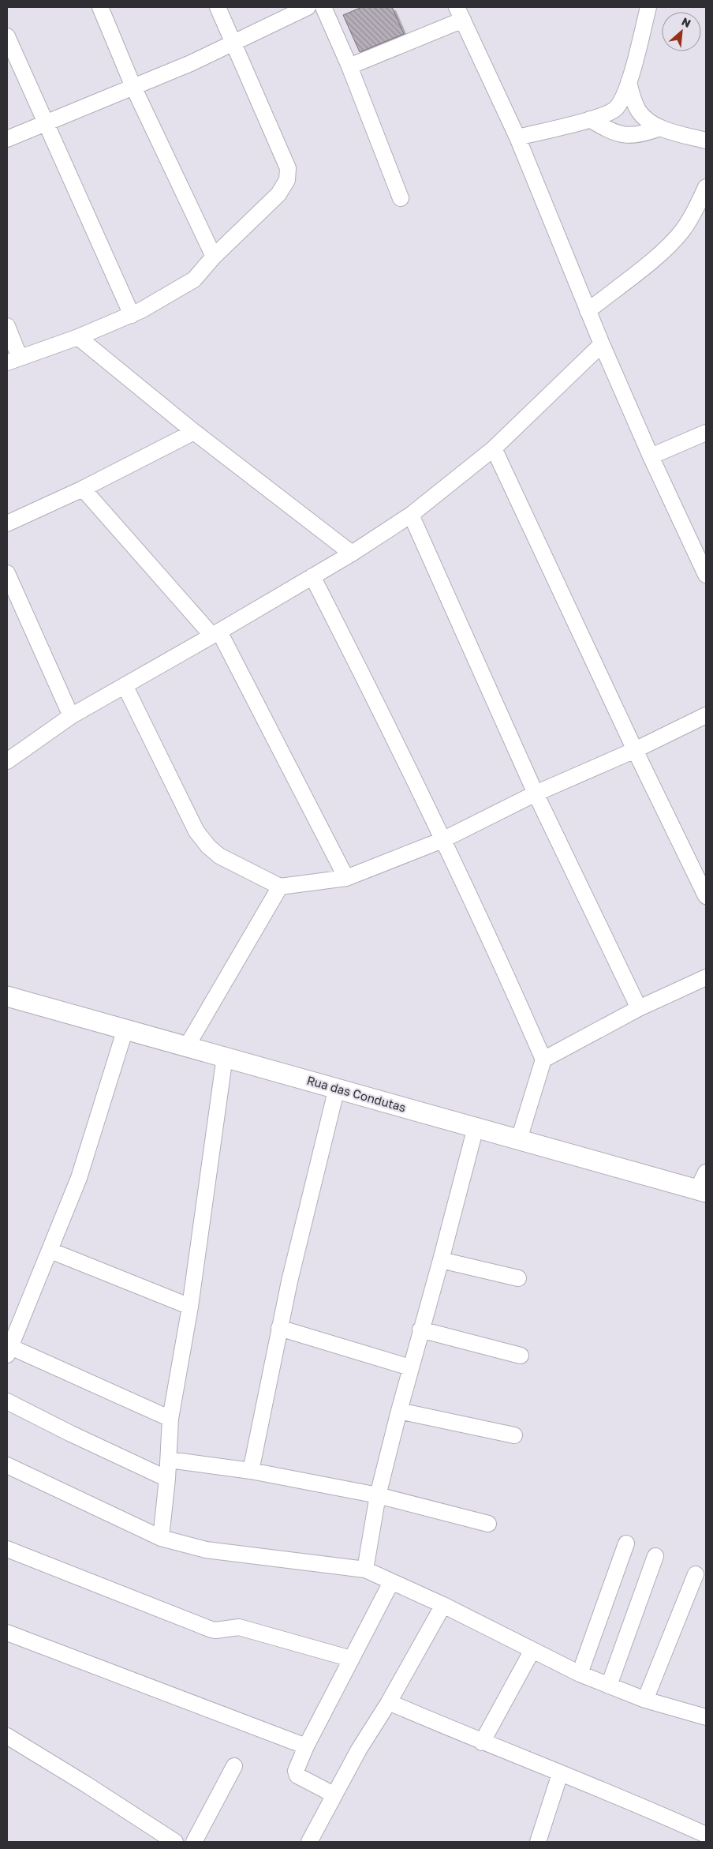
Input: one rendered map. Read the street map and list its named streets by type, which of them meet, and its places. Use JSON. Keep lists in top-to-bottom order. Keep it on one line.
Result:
{"streets":{"street":["Rua das Condutas"]},"north":"top right"}
